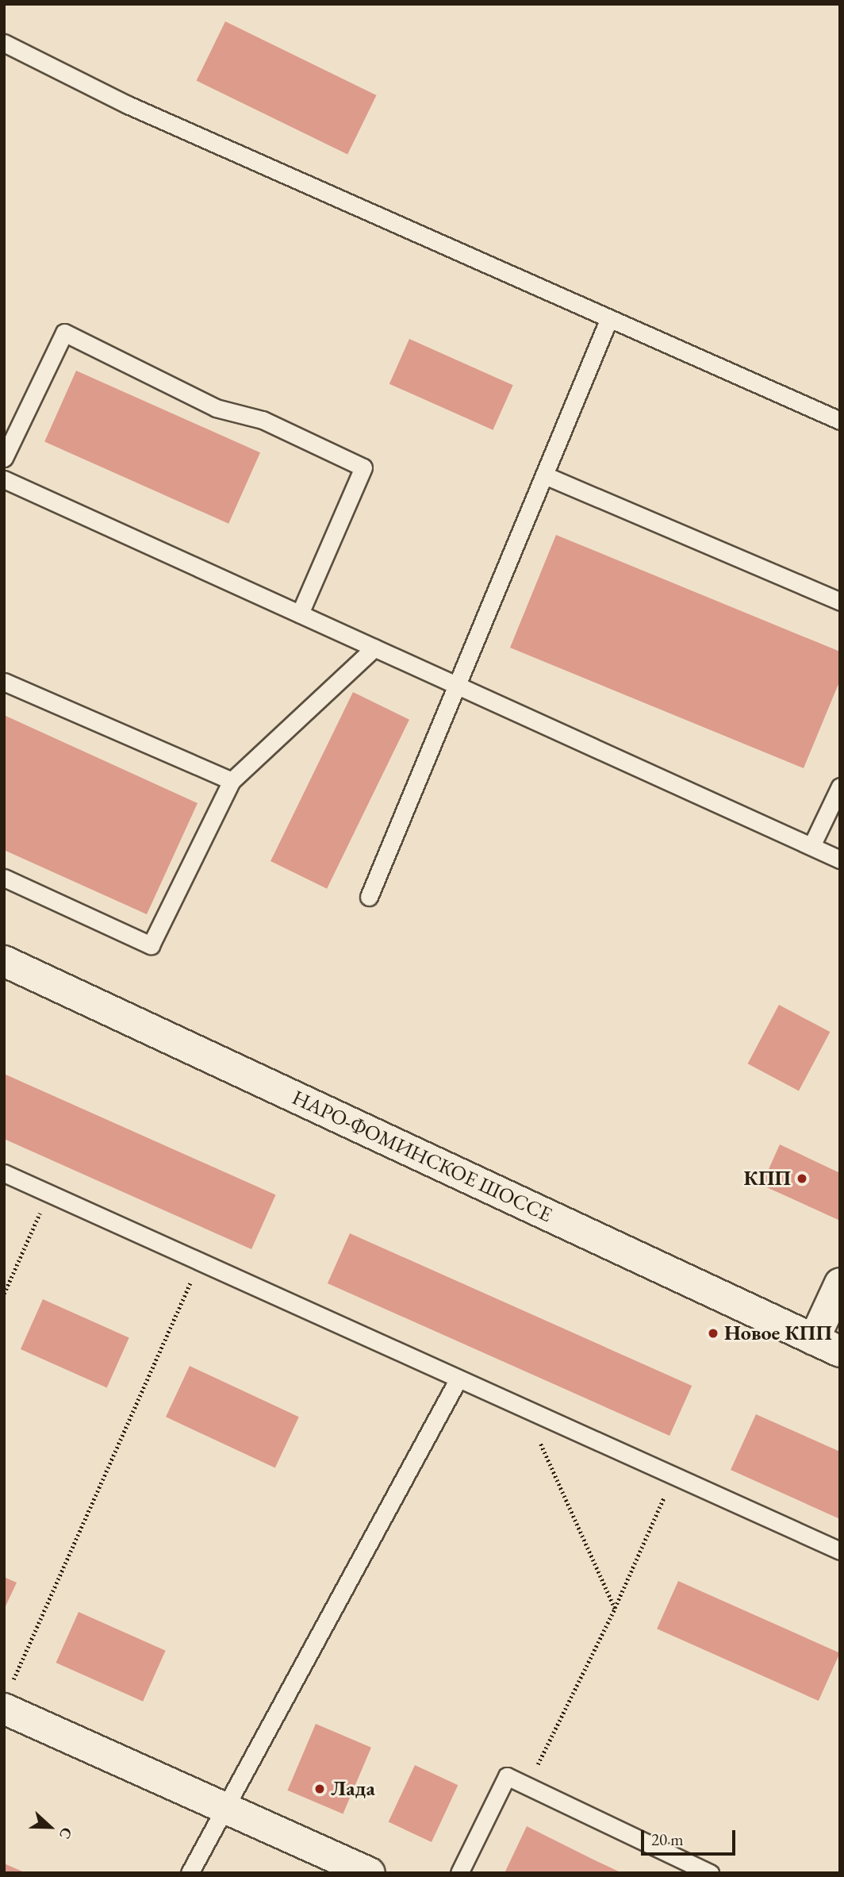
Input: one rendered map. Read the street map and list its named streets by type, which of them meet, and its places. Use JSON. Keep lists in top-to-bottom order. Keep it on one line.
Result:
{"streets":{"main road":["НАРО-ФОМИНСКОЕ ШОССЕ"]},"places":["КПП","Новое КПП","Лада"],"scale_bar":"20 m","north":"right"}
